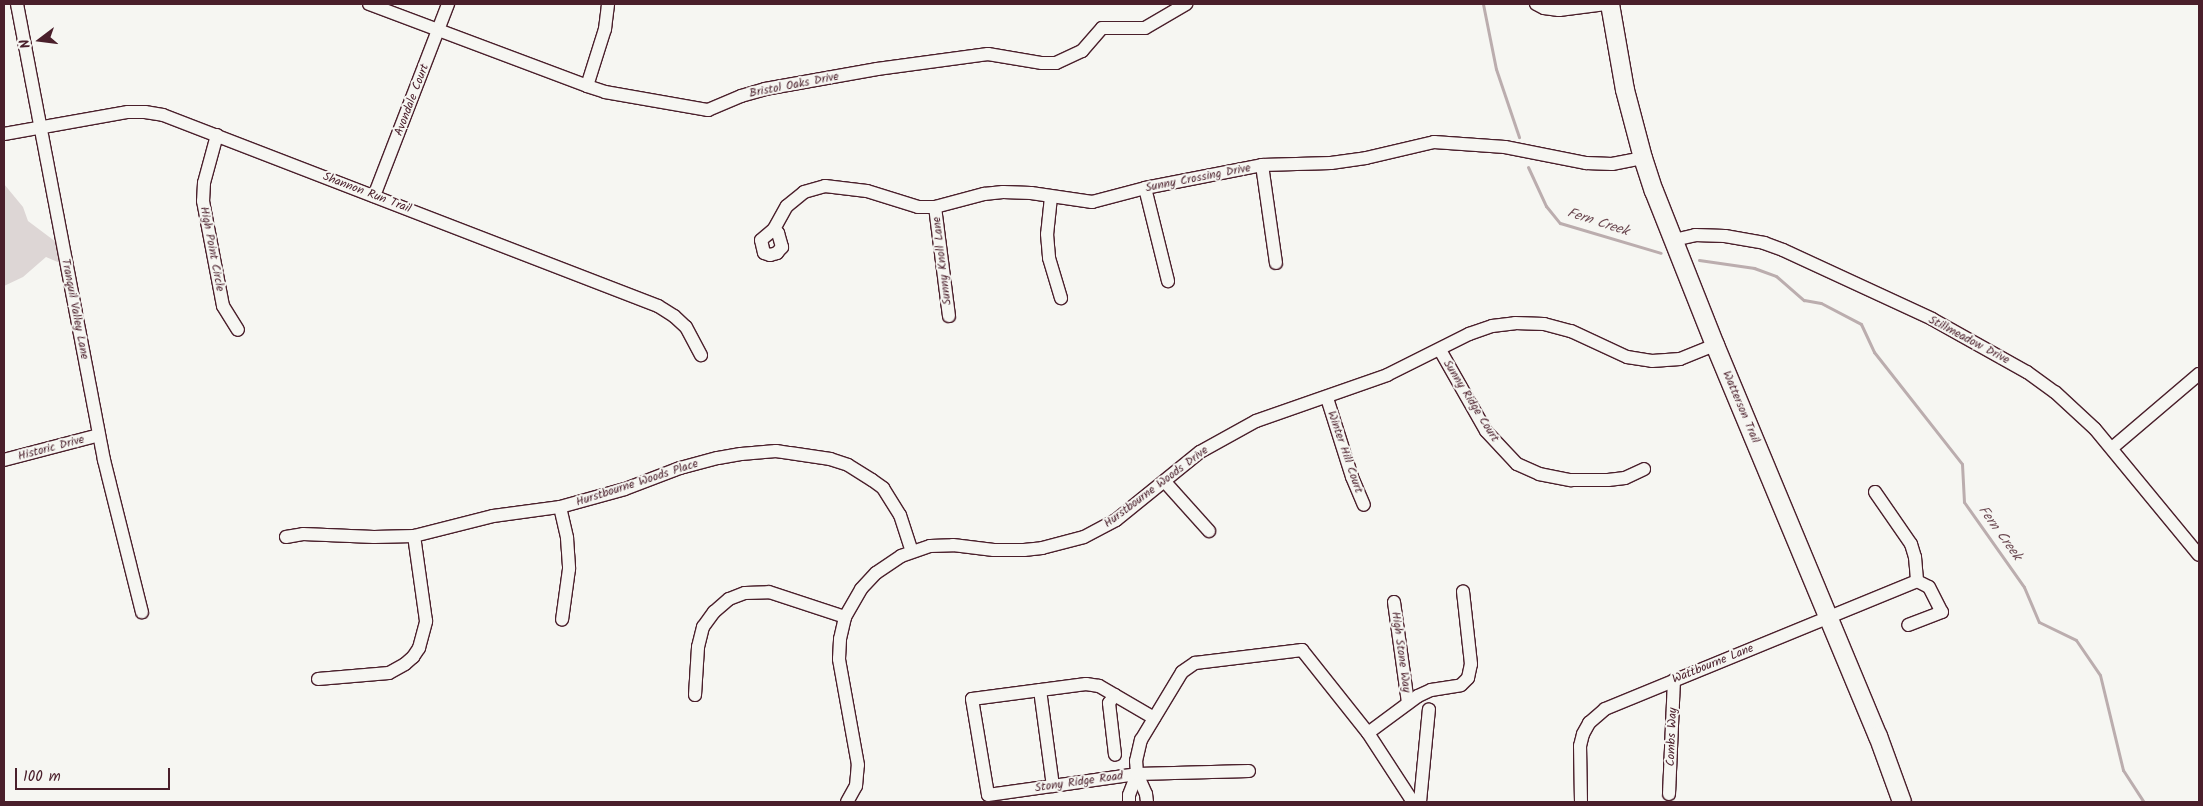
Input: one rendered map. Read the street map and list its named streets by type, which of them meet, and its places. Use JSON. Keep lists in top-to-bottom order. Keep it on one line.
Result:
{"streets":{"main road":["Watterson Trail"],"street":["Bristol Oaks Drive","Avondale Court","Sunny Crossing Drive","Shannon Run Trail","High Point Circle","Sunny Knoll Lane","Tranquil Valley Lane","Stillmeadow Drive","Sunny Ridge Court","Historic Drive","Winter Hill Court","Hurstbourne Woods Place","Hurstbourne Woods Drive","High Stone Way","Wattbourne Lane","Combs Way","Stony Ridge Road"]},"crossings":[["Bristol Oaks Drive","Avondale Court"],["Avondale Court","Shannon Run Trail"],["Sunny Crossing Drive","Sunny Knoll Lane"],["Sunny Crossing Drive","Watterson Trail"],["Shannon Run Trail","High Point Circle"],["Shannon Run Trail","Tranquil Valley Lane"],["Tranquil Valley Lane","Historic Drive"],["Stillmeadow Drive","Watterson Trail"],["Sunny Ridge Court","Hurstbourne Woods Drive"],["Watterson Trail","Hurstbourne Woods Drive"],["Watterson Trail","Wattbourne Lane"],["Winter Hill Court","Hurstbourne Woods Drive"],["Hurstbourne Woods Place","Hurstbourne Woods Drive"],["Wattbourne Lane","Combs Way"]],"water":["Fern Creek"],"scale_bar":"100 m","north":"left"}
